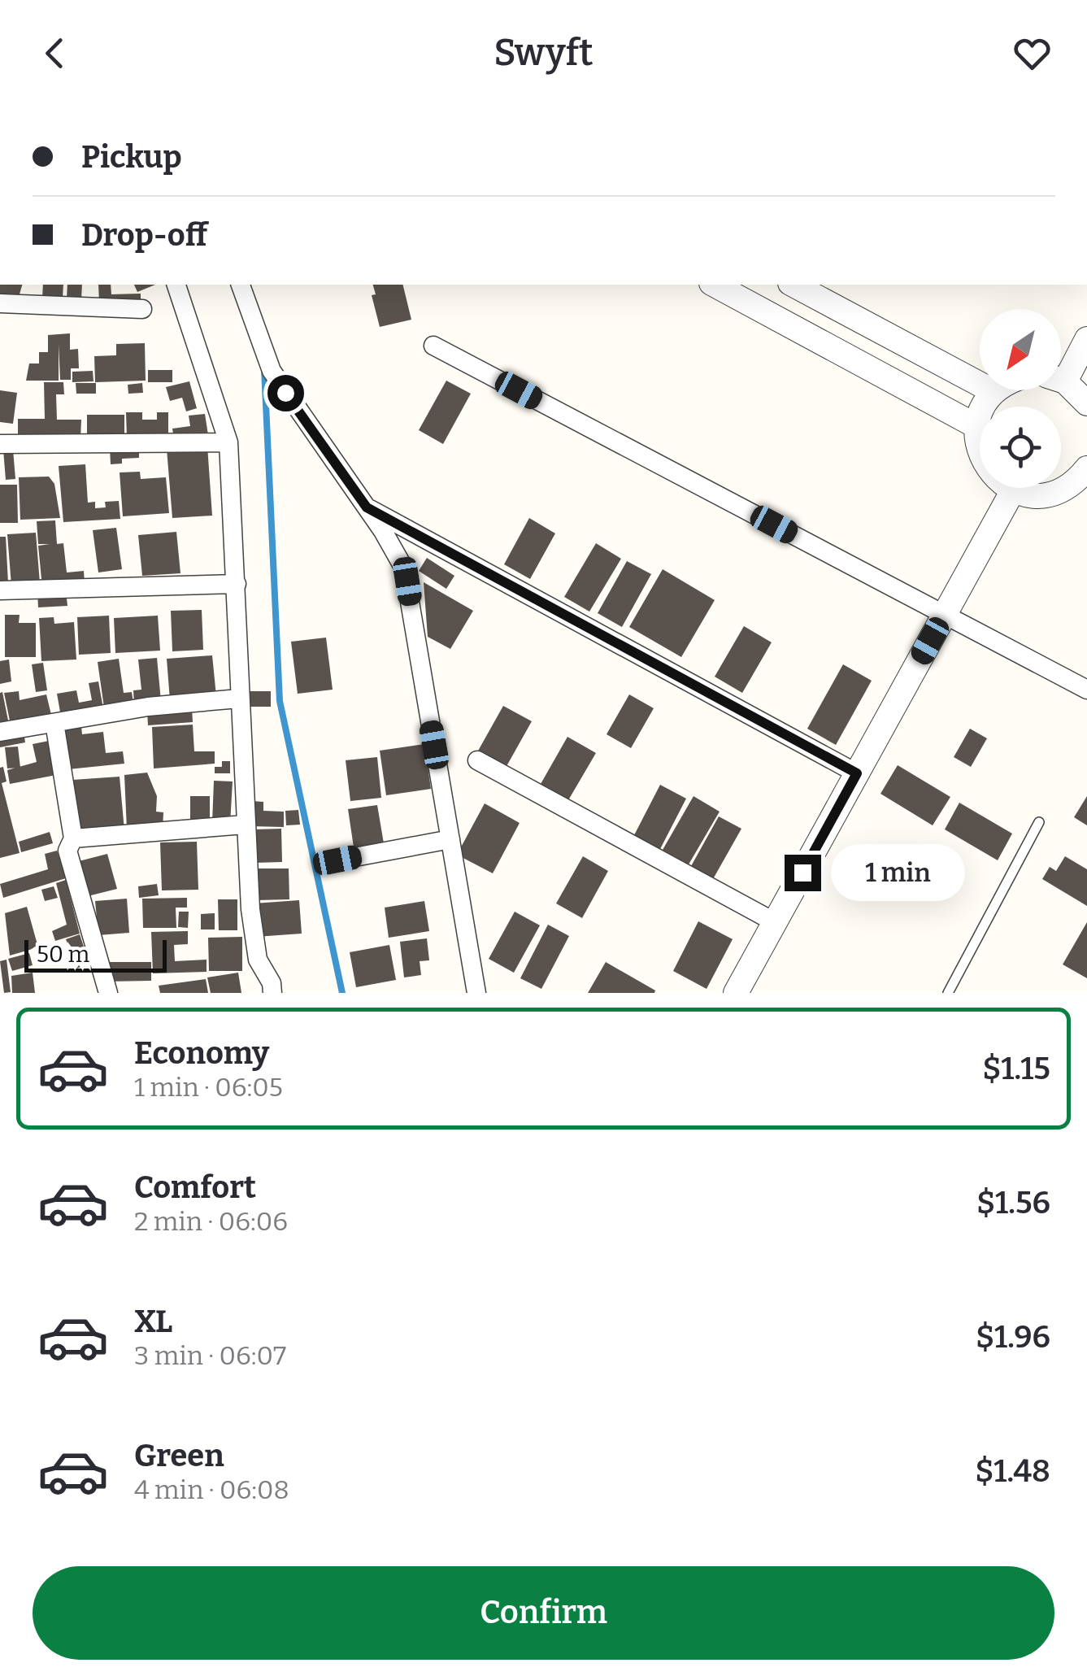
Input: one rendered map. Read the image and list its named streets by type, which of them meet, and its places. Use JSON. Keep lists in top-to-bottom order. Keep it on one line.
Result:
{"scale_bar":"50 m","north":"bottom left","page":{"header":"Swyft","banner":["Pickup","Drop-off"],"bubble":"1 min","scale":"50 m","list":[{"name":"Economy","note":"1 min · 06:05","value":"$1.15"},{"name":"Comfort","note":"2 min · 06:06","value":"$1.56"},{"name":"XL","note":"3 min · 06:07","value":"$1.96"},{"name":"Green","note":"4 min · 06:08","value":"$1.48"}],"buttons":"Confirm"}}
